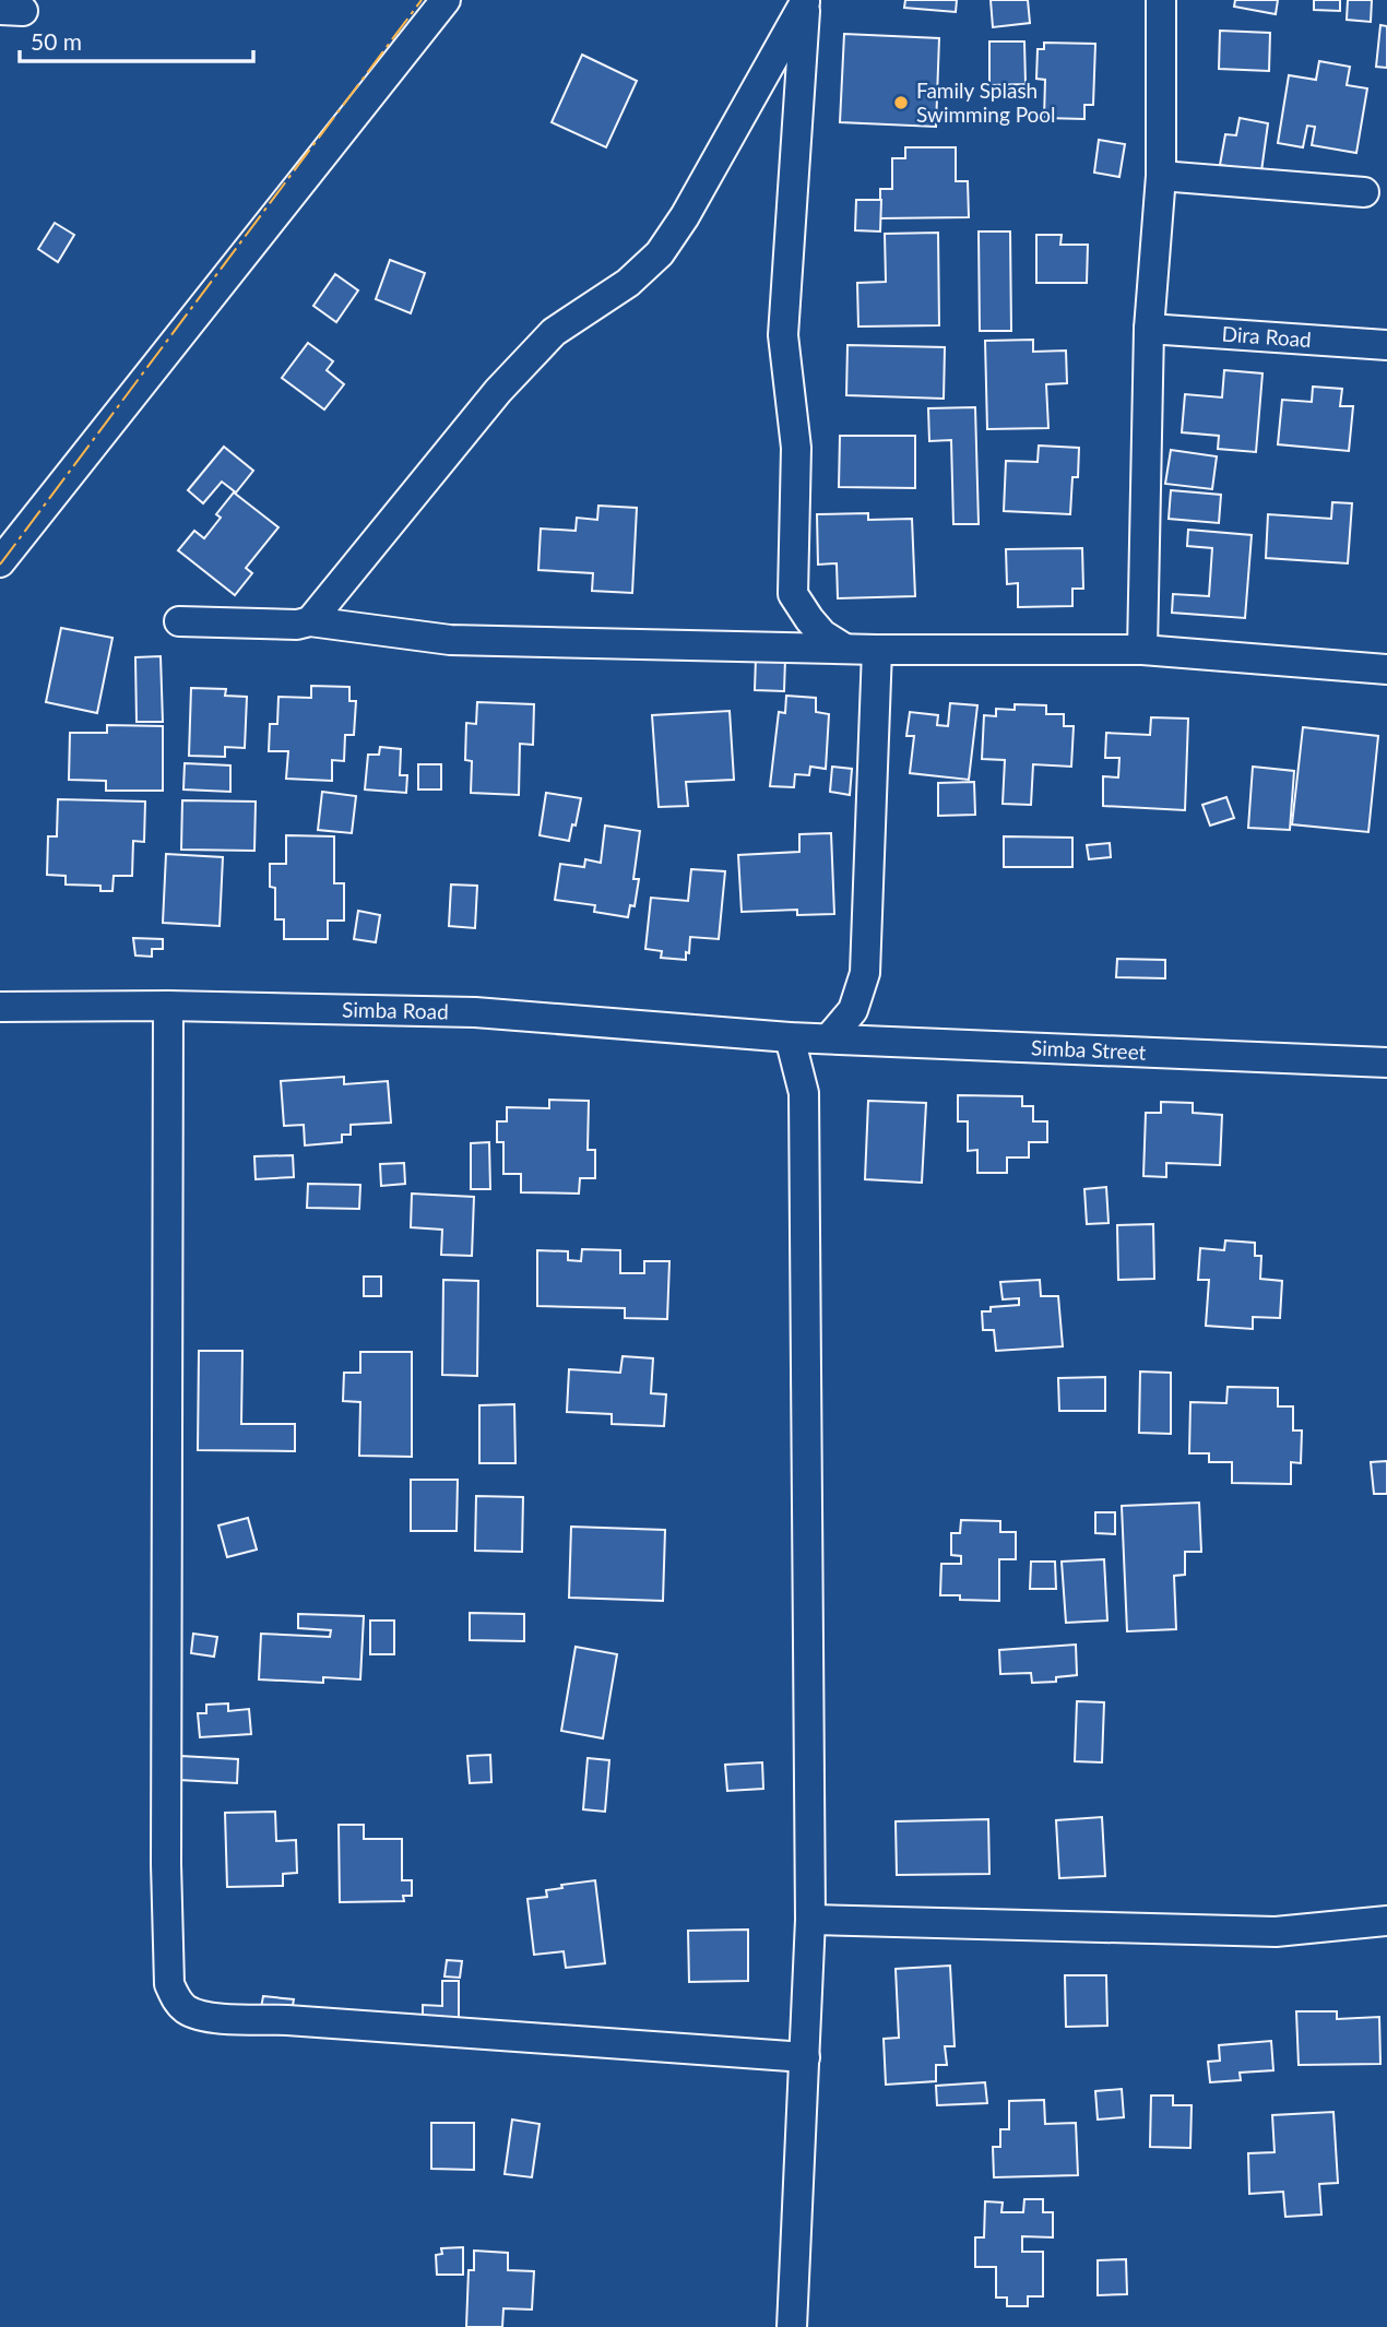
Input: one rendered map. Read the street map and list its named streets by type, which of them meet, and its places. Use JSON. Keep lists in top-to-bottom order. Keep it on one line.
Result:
{"streets":{"street":["Dira Road","Simba Road","Simba Street"]},"crossings":[["Simba Road","Simba Street"]],"places":["Family Splash Swimming Pool"],"scale_bar":"50 m"}
